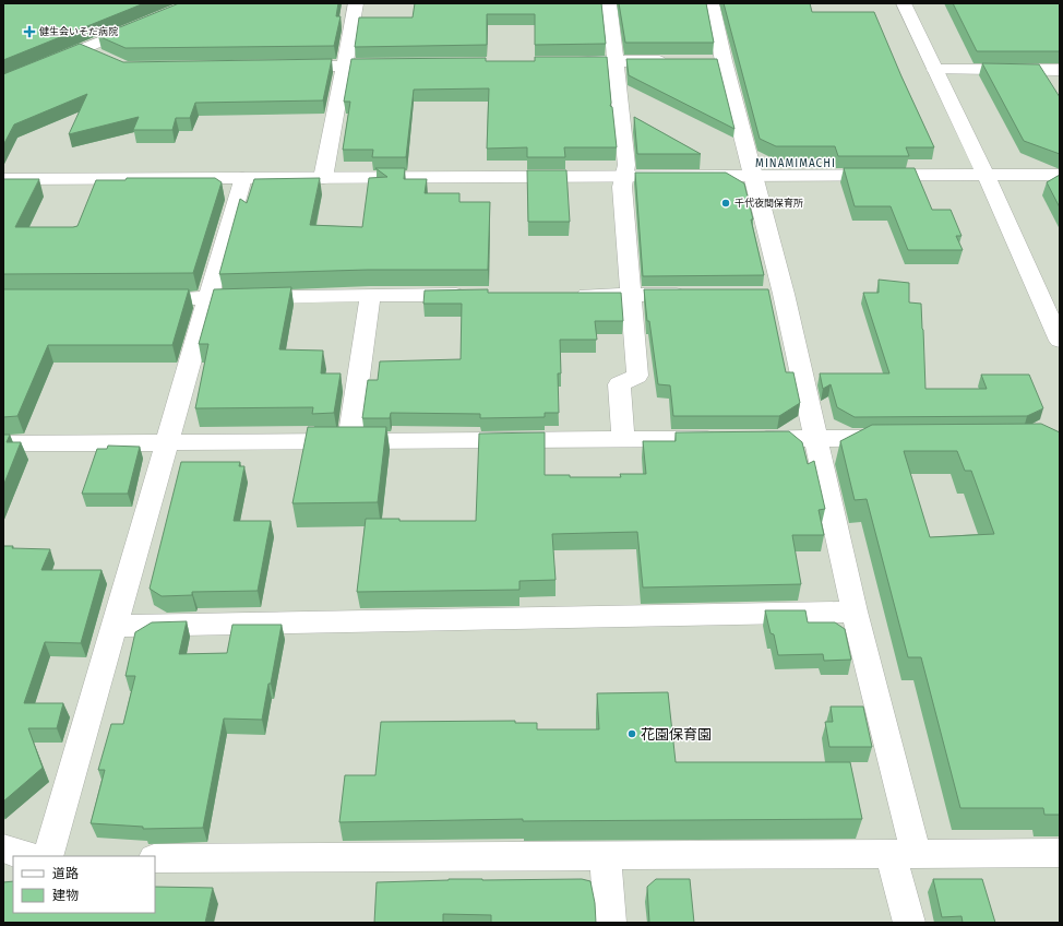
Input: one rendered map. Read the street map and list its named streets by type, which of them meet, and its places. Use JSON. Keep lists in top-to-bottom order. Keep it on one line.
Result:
{"districts":["MINAMIMACHI"],"places":{"health":["健生会いそだ病院"],"other":["千代夜間保育所","花園保育園"]},"legend":["道路","建物"]}
